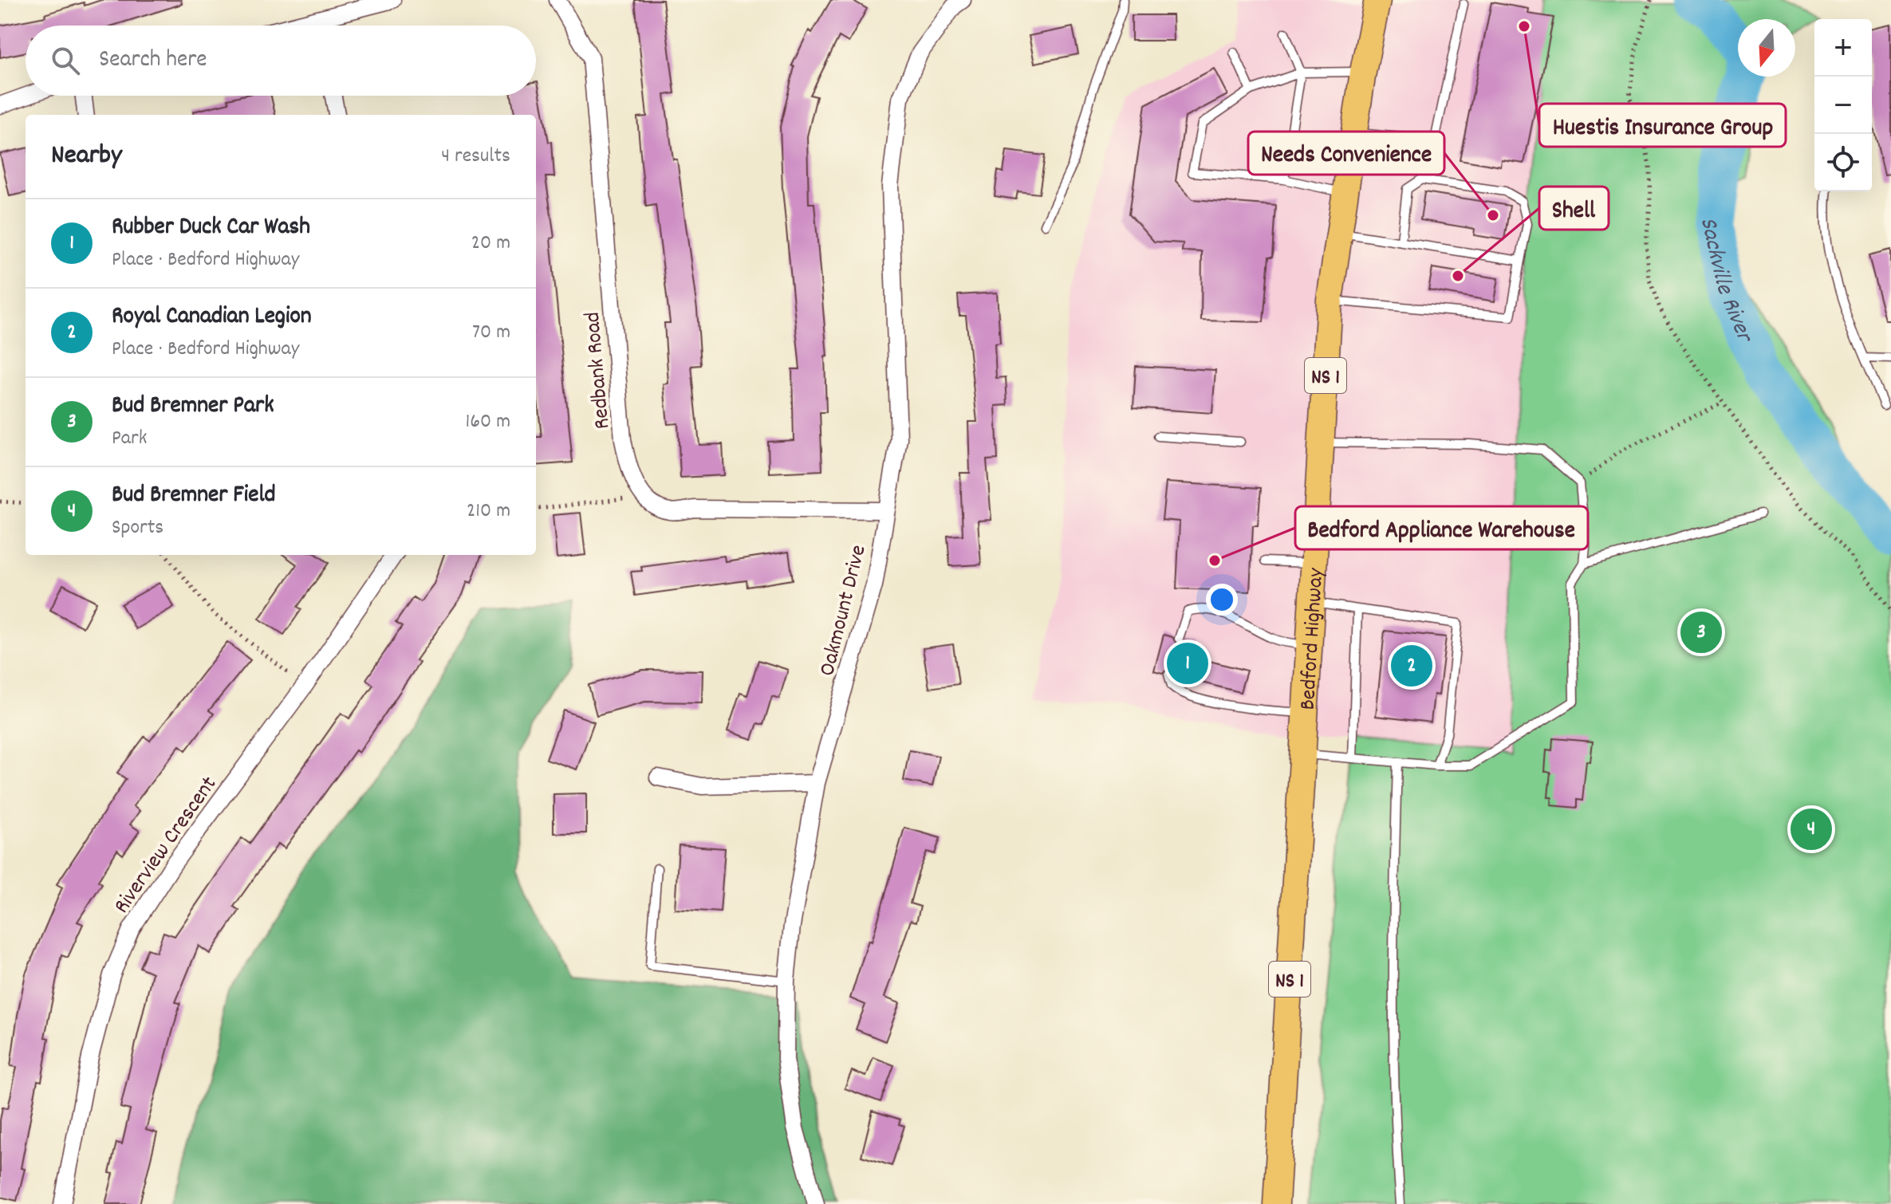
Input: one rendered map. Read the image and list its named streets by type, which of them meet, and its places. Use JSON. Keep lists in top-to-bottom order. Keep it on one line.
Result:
{"streets":{"main road":["NS 1","Bedford Highway"],"street":["Redbank Road","Oakmount Drive","Riverview Crescent"]},"water":["Sackville River"],"places":["Huestis Insurance Group","Needs Convenience","Shell","Bedford Appliance Warehouse"],"north":"bottom","page":{"map_buttons":["+","−"],"search":"Search here","heading":["Nearby","4 results"],"list":[{"mark":"1","name":"Rubber Duck Car Wash","note":"Place · Bedford Highway","value":"20 m"},{"mark":"2","name":"Royal Canadian Legion","note":"Place · Bedford Highway","value":"70 m"},{"mark":"3","name":"Bud Bremner Park","note":"Park","value":"160 m"},{"mark":"4","name":"Bud Bremner Field","note":"Sports","value":"210 m"}],"pins":["3","1","2","4"]}}
